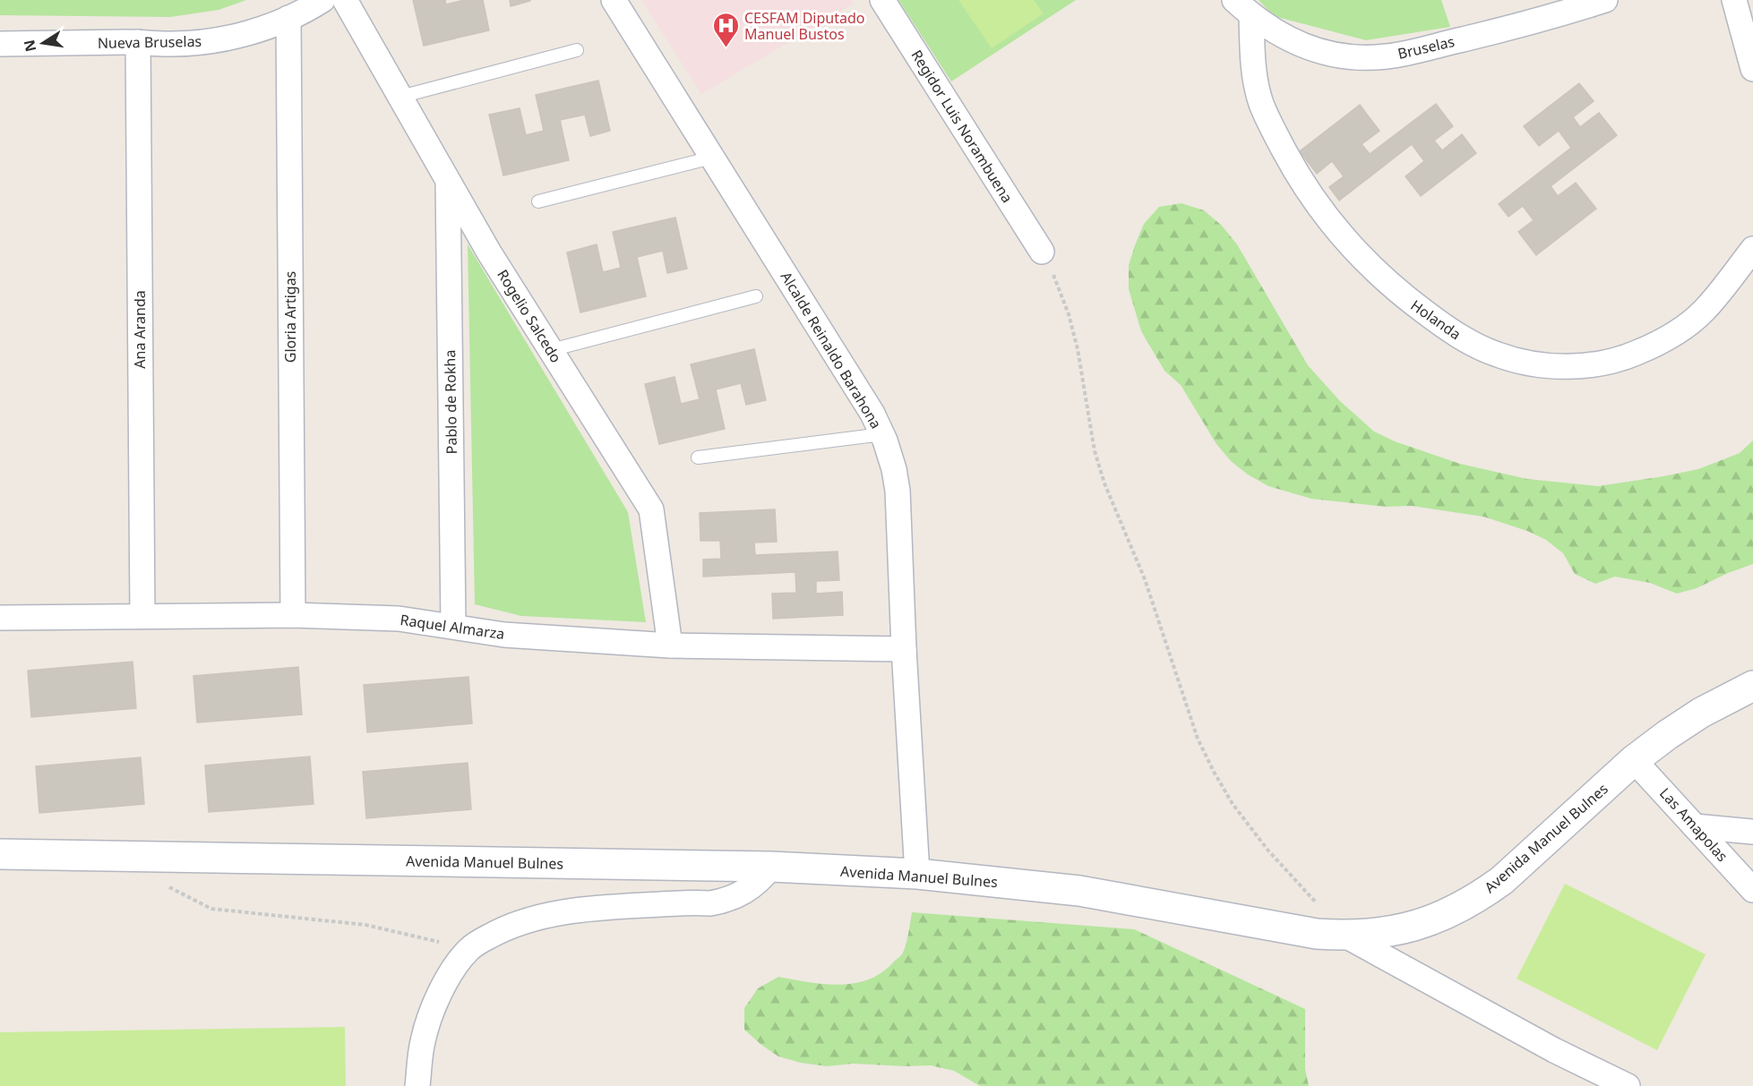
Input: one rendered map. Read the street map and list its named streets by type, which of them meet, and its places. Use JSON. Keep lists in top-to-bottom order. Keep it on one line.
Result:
{"streets":{"street":["Nueva Bruselas","Bruselas","Regidor Luis Norambuena","Rogelio Salcedo","Gloria Artigas","Holanda","Ana Aranda","Alcalde Reinaldo Barahona","Pablo de Rokha","Raquel Almarza","Las Amapolas","Avenida Manuel Bulnes"]},"crossings":[["Nueva Bruselas","Gloria Artigas"],["Nueva Bruselas","Ana Aranda"],["Bruselas","Holanda"],["Rogelio Salcedo","Pablo de Rokha"],["Rogelio Salcedo","Raquel Almarza"],["Gloria Artigas","Raquel Almarza"],["Ana Aranda","Raquel Almarza"],["Alcalde Reinaldo Barahona","Raquel Almarza"],["Alcalde Reinaldo Barahona","Avenida Manuel Bulnes"],["Pablo de Rokha","Raquel Almarza"],["Las Amapolas","Avenida Manuel Bulnes"]],"places":{"hospital":["CESFAM Diputado Manuel Bustos"]},"north":"left"}
